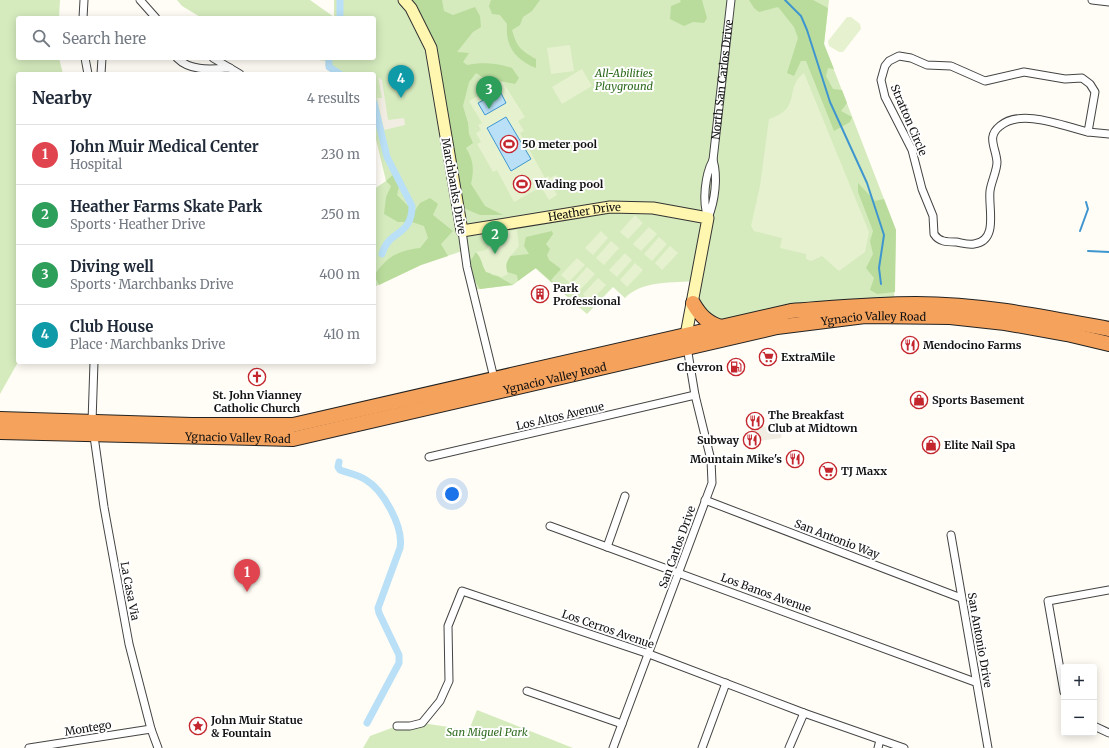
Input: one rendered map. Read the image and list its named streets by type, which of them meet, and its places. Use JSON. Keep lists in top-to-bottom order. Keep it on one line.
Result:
{"streets":{"highway":["Ygnacio Valley Road"],"street":["North San Carlos Drive","Stratton Circle","Marchbanks Drive","Heather Drive","Los Altos Avenue","San Antonio Way","San Carlos Drive","La Casa Via","Los Banos Avenue","Los Cerros Avenue","San Antonio Drive","Montego"]},"crossings":[["North San Carlos Drive","Heather Drive"],["North San Carlos Drive","Ygnacio Valley Road"],["North San Carlos Drive","San Carlos Drive"],["Marchbanks Drive","Heather Drive"],["Marchbanks Drive","Ygnacio Valley Road"],["Ygnacio Valley Road","San Carlos Drive"],["Ygnacio Valley Road","La Casa Via"],["Los Altos Avenue","San Carlos Drive"],["San Antonio Way","San Carlos Drive"],["San Antonio Way","San Antonio Drive"],["San Carlos Drive","Los Banos Avenue"],["San Carlos Drive","Los Cerros Avenue"],["La Casa Via","Montego"],["Los Banos Avenue","San Antonio Drive"]],"parks":["All-Abilities Playground","San Miguel Park"],"places":{"sports":["50 meter pool","Wading pool"],"building":["Park Professional"],"restaurant":["Mendocino Farms","The Breakfast Club at Midtown","Subway","Mountain Mike's"],"supermarket":["ExtraMile","TJ Maxx"],"fuel station":["Chevron"],"church":["St. John Vianney Catholic Church"],"shop":["Sports Basement","Elite Nail Spa"],"place":["John Muir Statue & Fountain"]},"page":{"search":"Search here","pins":["4","3","2","1"],"heading":["Nearby","4 results"],"list":[{"mark":"1","name":"John Muir Medical Center","note":"Hospital","value":"230 m"},{"mark":"2","name":"Heather Farms Skate Park","note":"Sports · Heather Drive","value":"250 m"},{"mark":"3","name":"Diving well","note":"Sports · Marchbanks Drive","value":"400 m"},{"mark":"4","name":"Club House","note":"Place · Marchbanks Drive","value":"410 m"}],"map_buttons":["+","−"]}}
